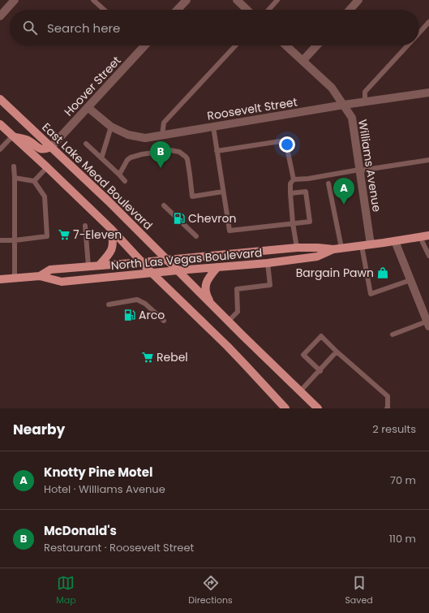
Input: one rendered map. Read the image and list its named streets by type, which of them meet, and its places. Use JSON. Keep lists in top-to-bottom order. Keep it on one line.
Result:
{"streets":{"main road":["East Lake Mead Boulevard","North Las Vegas Boulevard"],"street":["Hoover Street","Roosevelt Street","Williams Avenue"]},"crossings":[["Hoover Street","Roosevelt Street"],["Hoover Street","East Lake Mead Boulevard"],["Roosevelt Street","Williams Avenue"],["Williams Avenue","North Las Vegas Boulevard"],["East Lake Mead Boulevard","North Las Vegas Boulevard"]],"places":{"fuel station":["Chevron","Arco"],"supermarket":["7-Eleven","Rebel"],"shop":["Bargain Pawn"]},"page":{"search":"Search here","pins":["B","A"],"heading":["Nearby","2 results"],"list":[{"mark":"A","name":"Knotty Pine Motel","note":"Hotel · Williams Avenue","value":"70 m"},{"mark":"B","name":"McDonald's","note":"Restaurant · Roosevelt Street","value":"110 m"}],"nav":["Map","Directions","Saved"]}}
